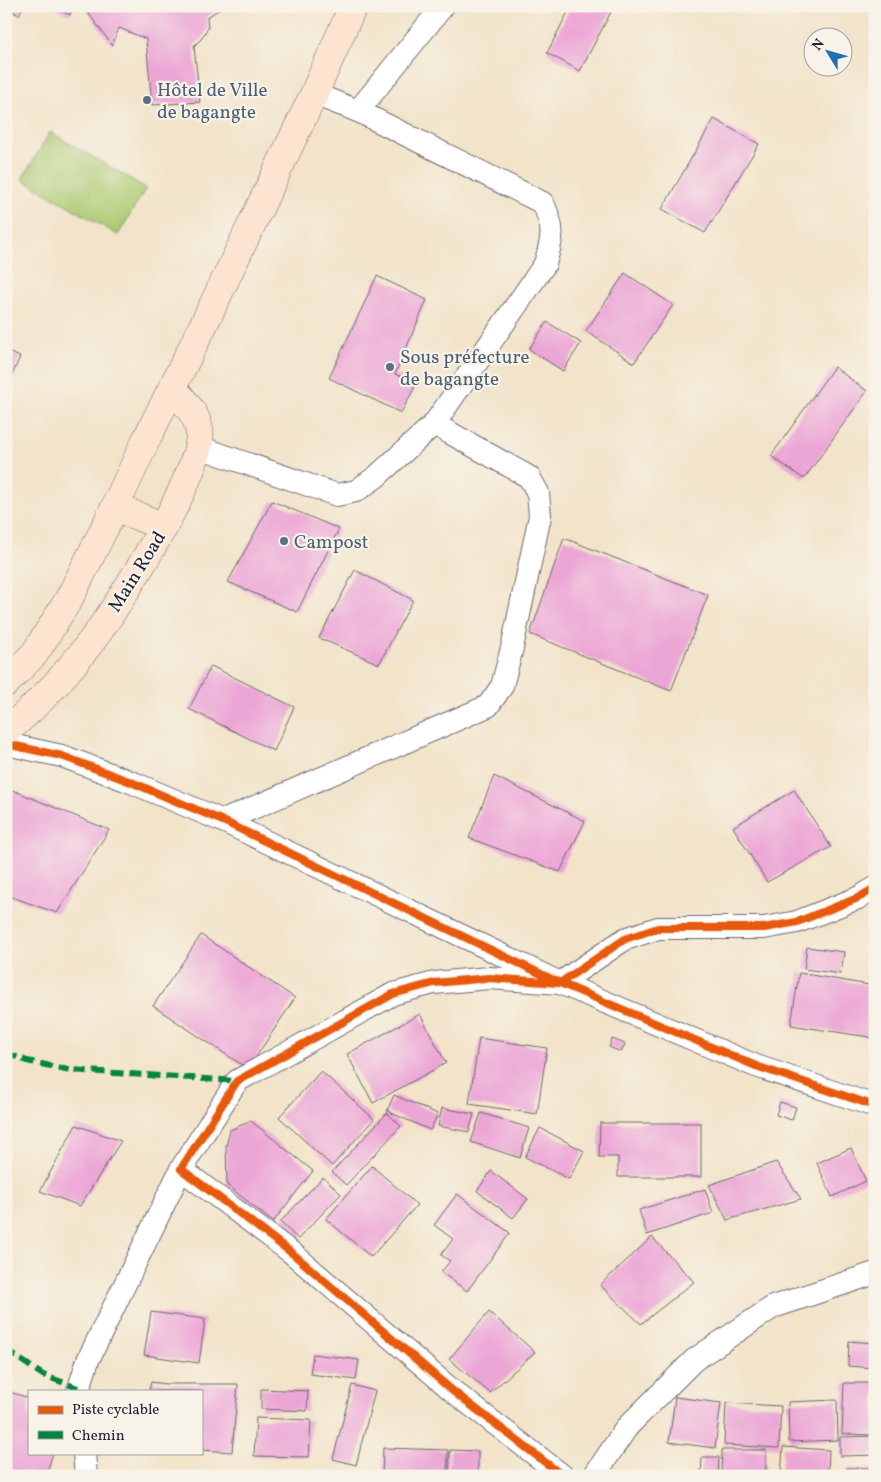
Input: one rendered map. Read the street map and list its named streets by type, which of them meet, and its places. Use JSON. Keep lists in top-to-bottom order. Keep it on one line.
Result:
{"streets":{"street":["Main Road"]},"places":["Hôtel de Ville de bagangte","Sous préfecture de bagangte","Campost"],"legend":["Piste cyclable","Chemin"],"north":"top left"}
